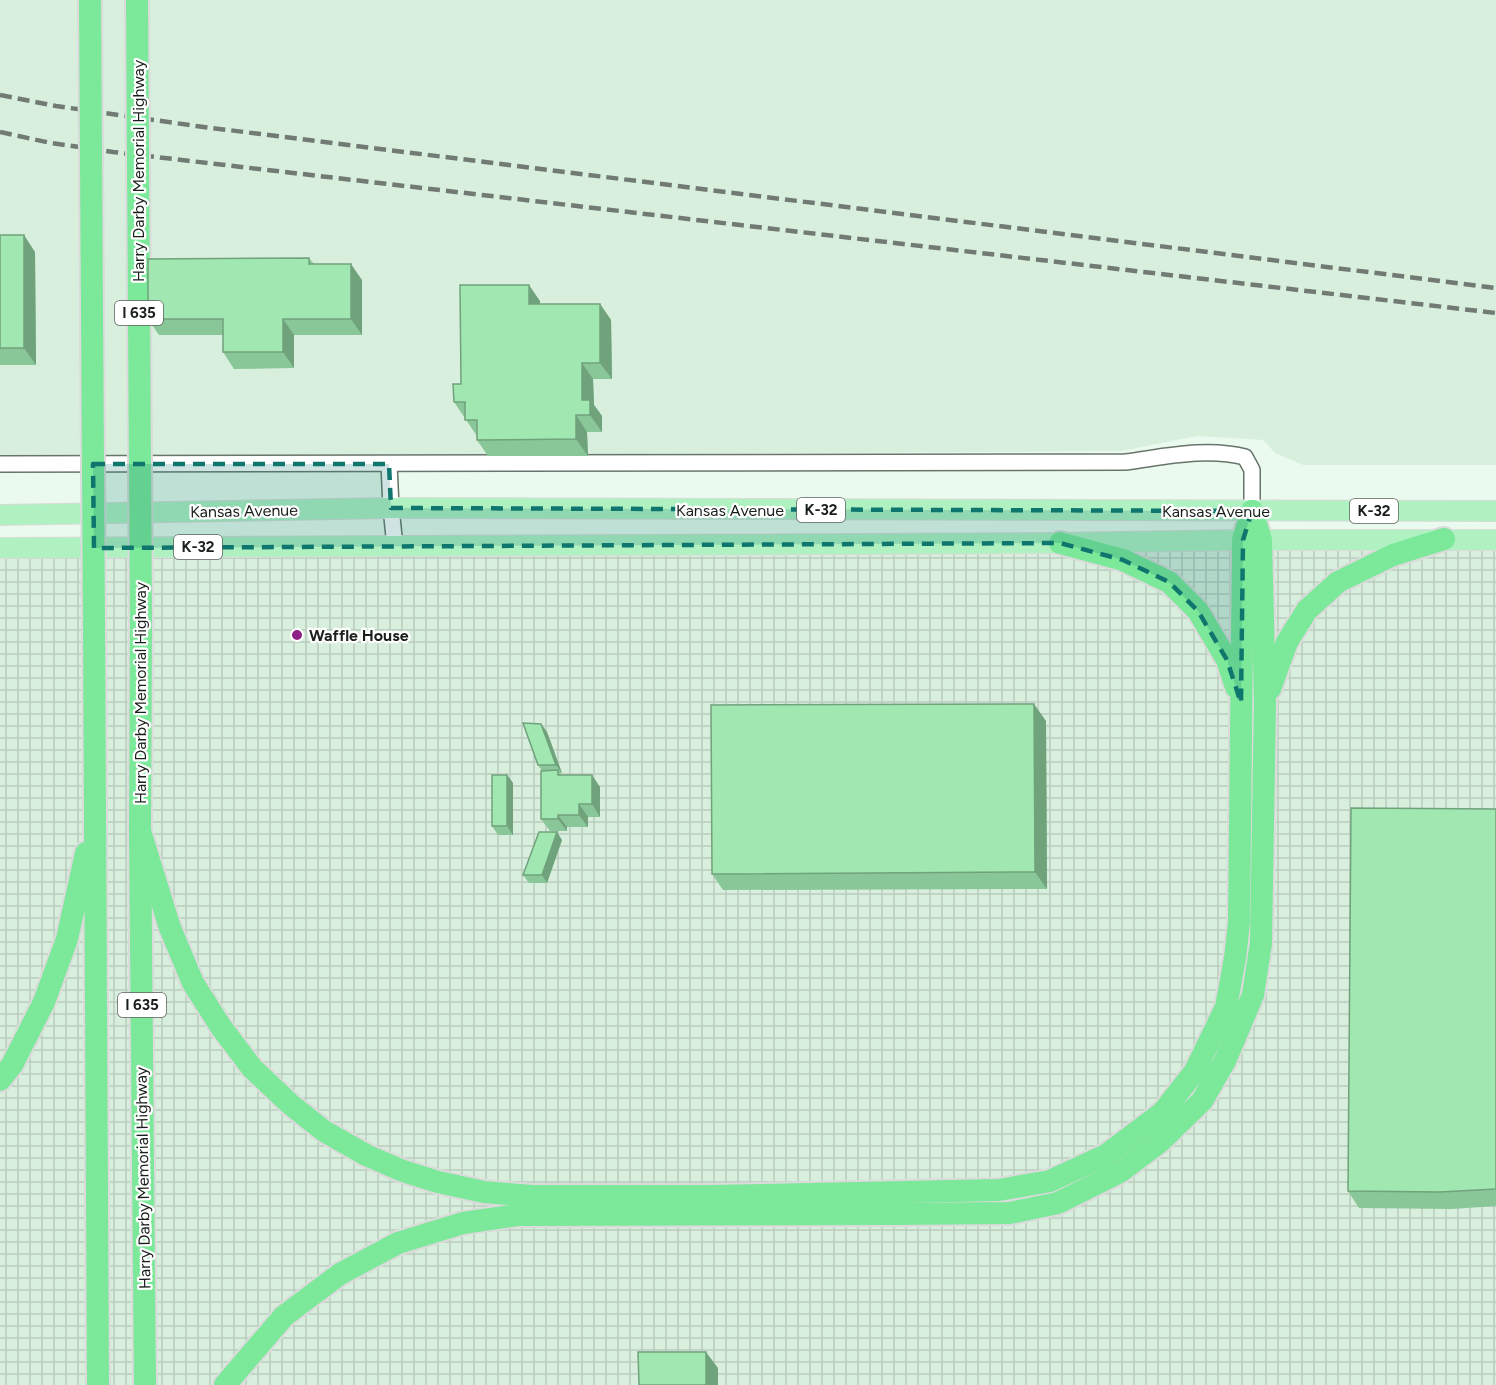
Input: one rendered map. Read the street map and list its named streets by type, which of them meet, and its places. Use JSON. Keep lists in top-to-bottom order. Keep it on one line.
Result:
{"streets":{"highway":["Harry Darby Memorial Highway","I 635"],"main road":["Kansas Avenue","K-32"]},"places":["Waffle House"]}
